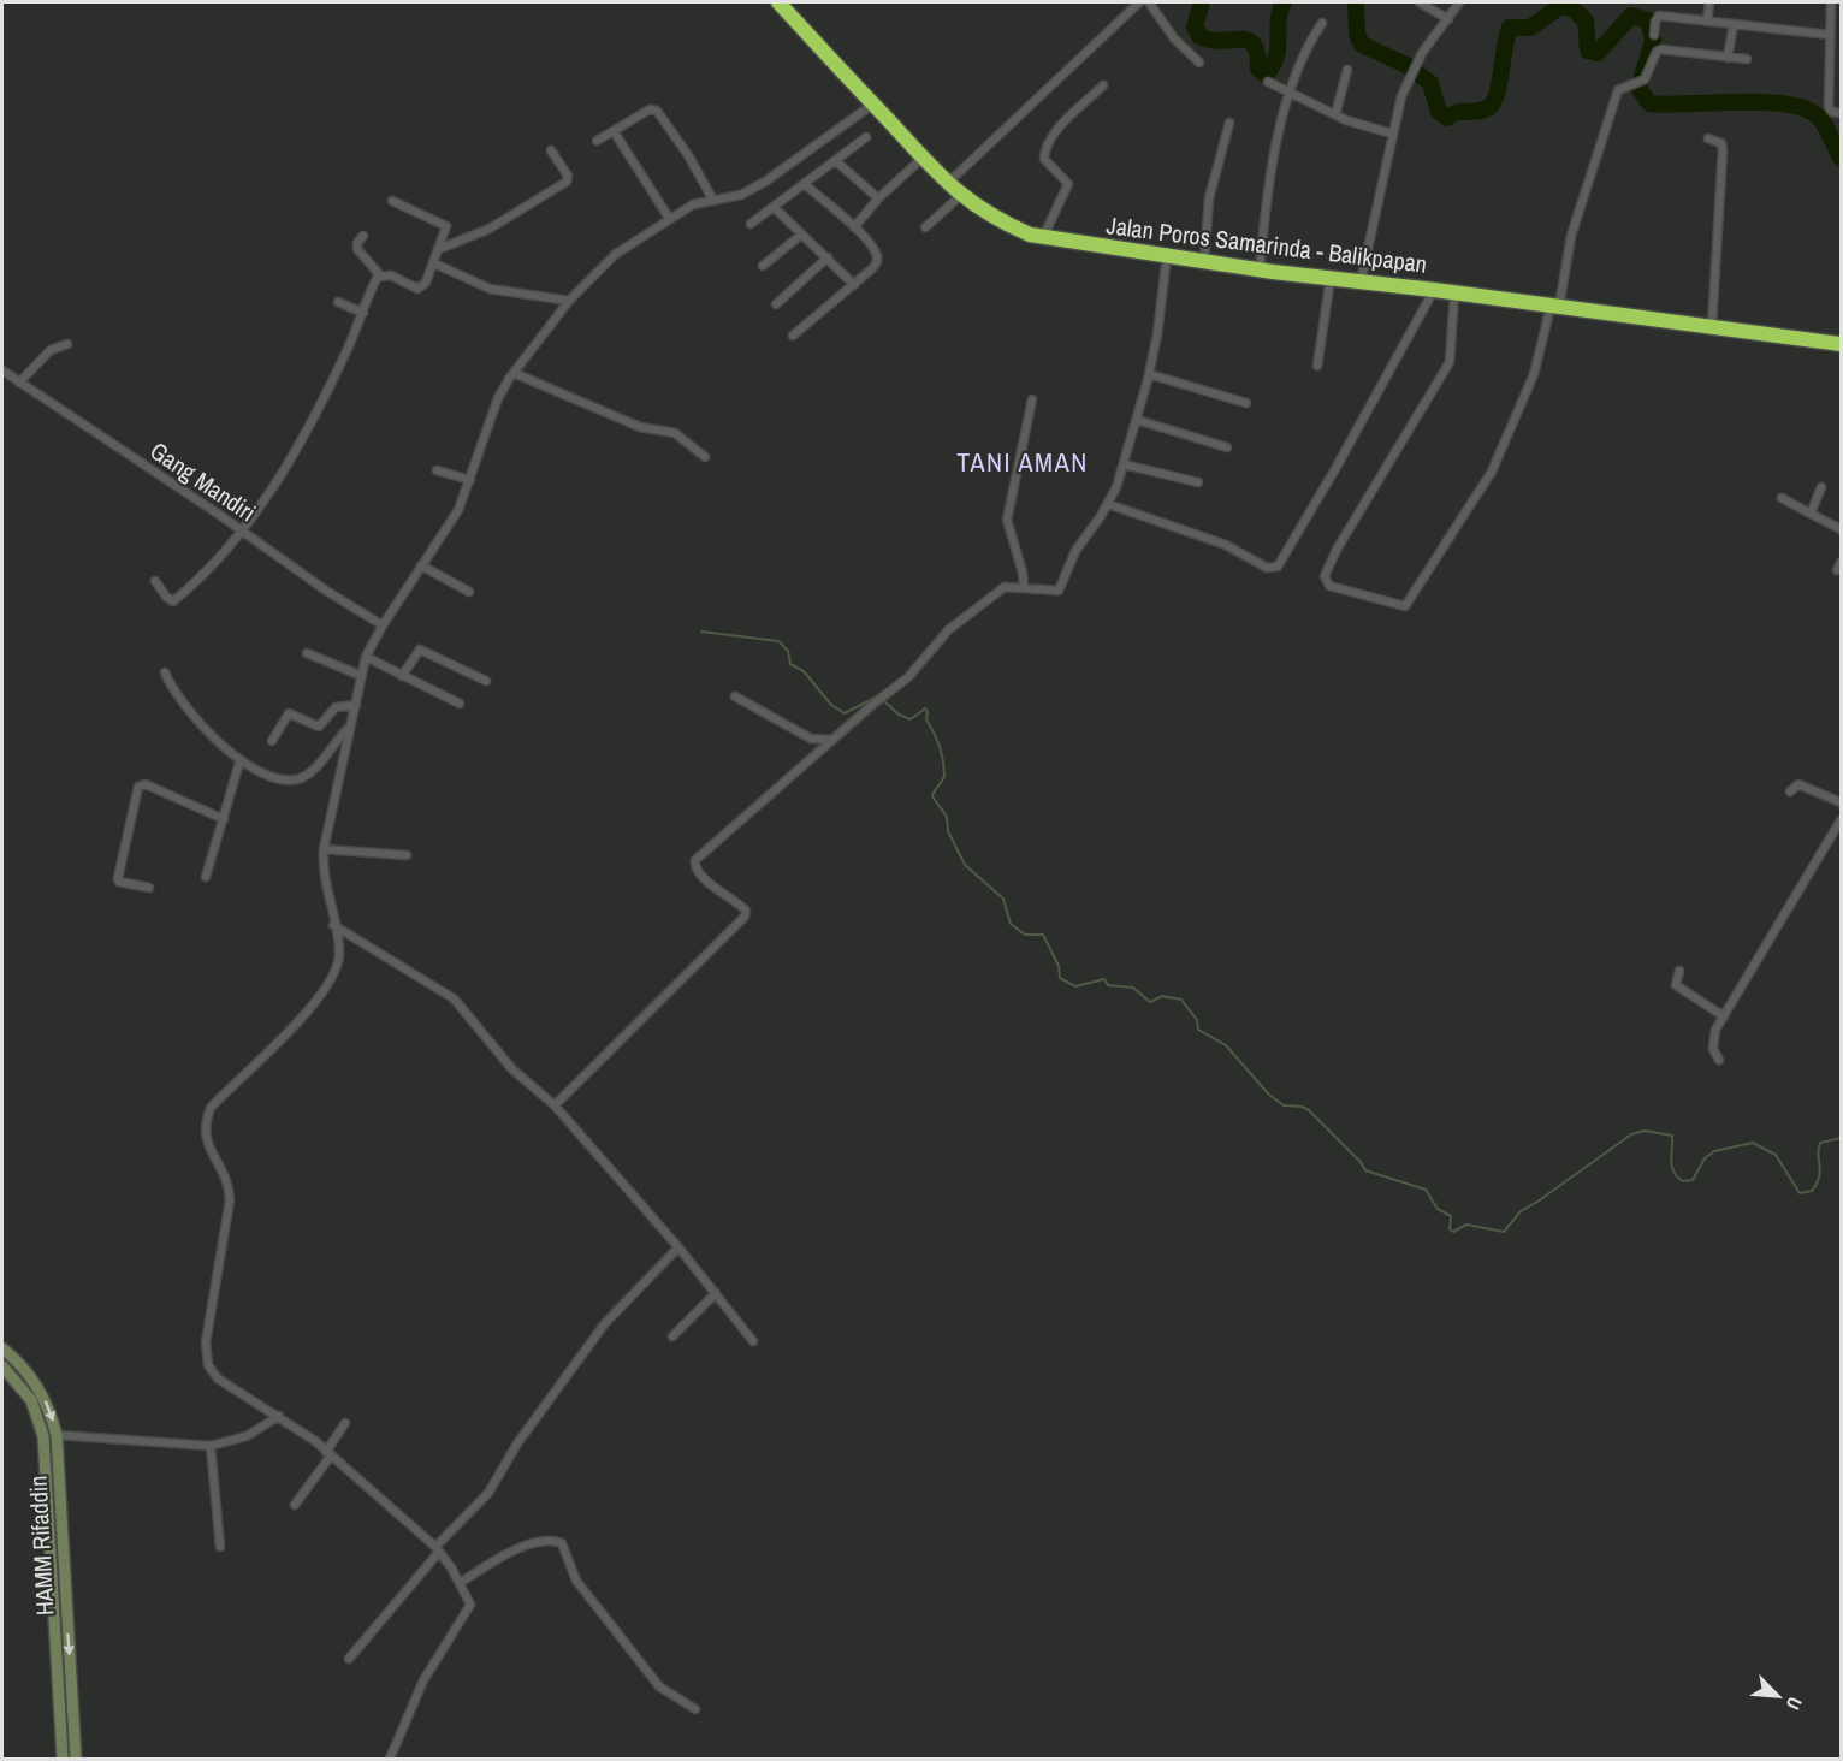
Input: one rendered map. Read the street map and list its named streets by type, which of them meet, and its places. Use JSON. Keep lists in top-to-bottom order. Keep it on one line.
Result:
{"streets":{"highway":["Jalan Poros Samarinda - Balikpapan"],"main road":["HAMM Rifaddin"],"street":["Gang Mandiri"]},"districts":["TANI AMAN"],"north":"bottom right"}
